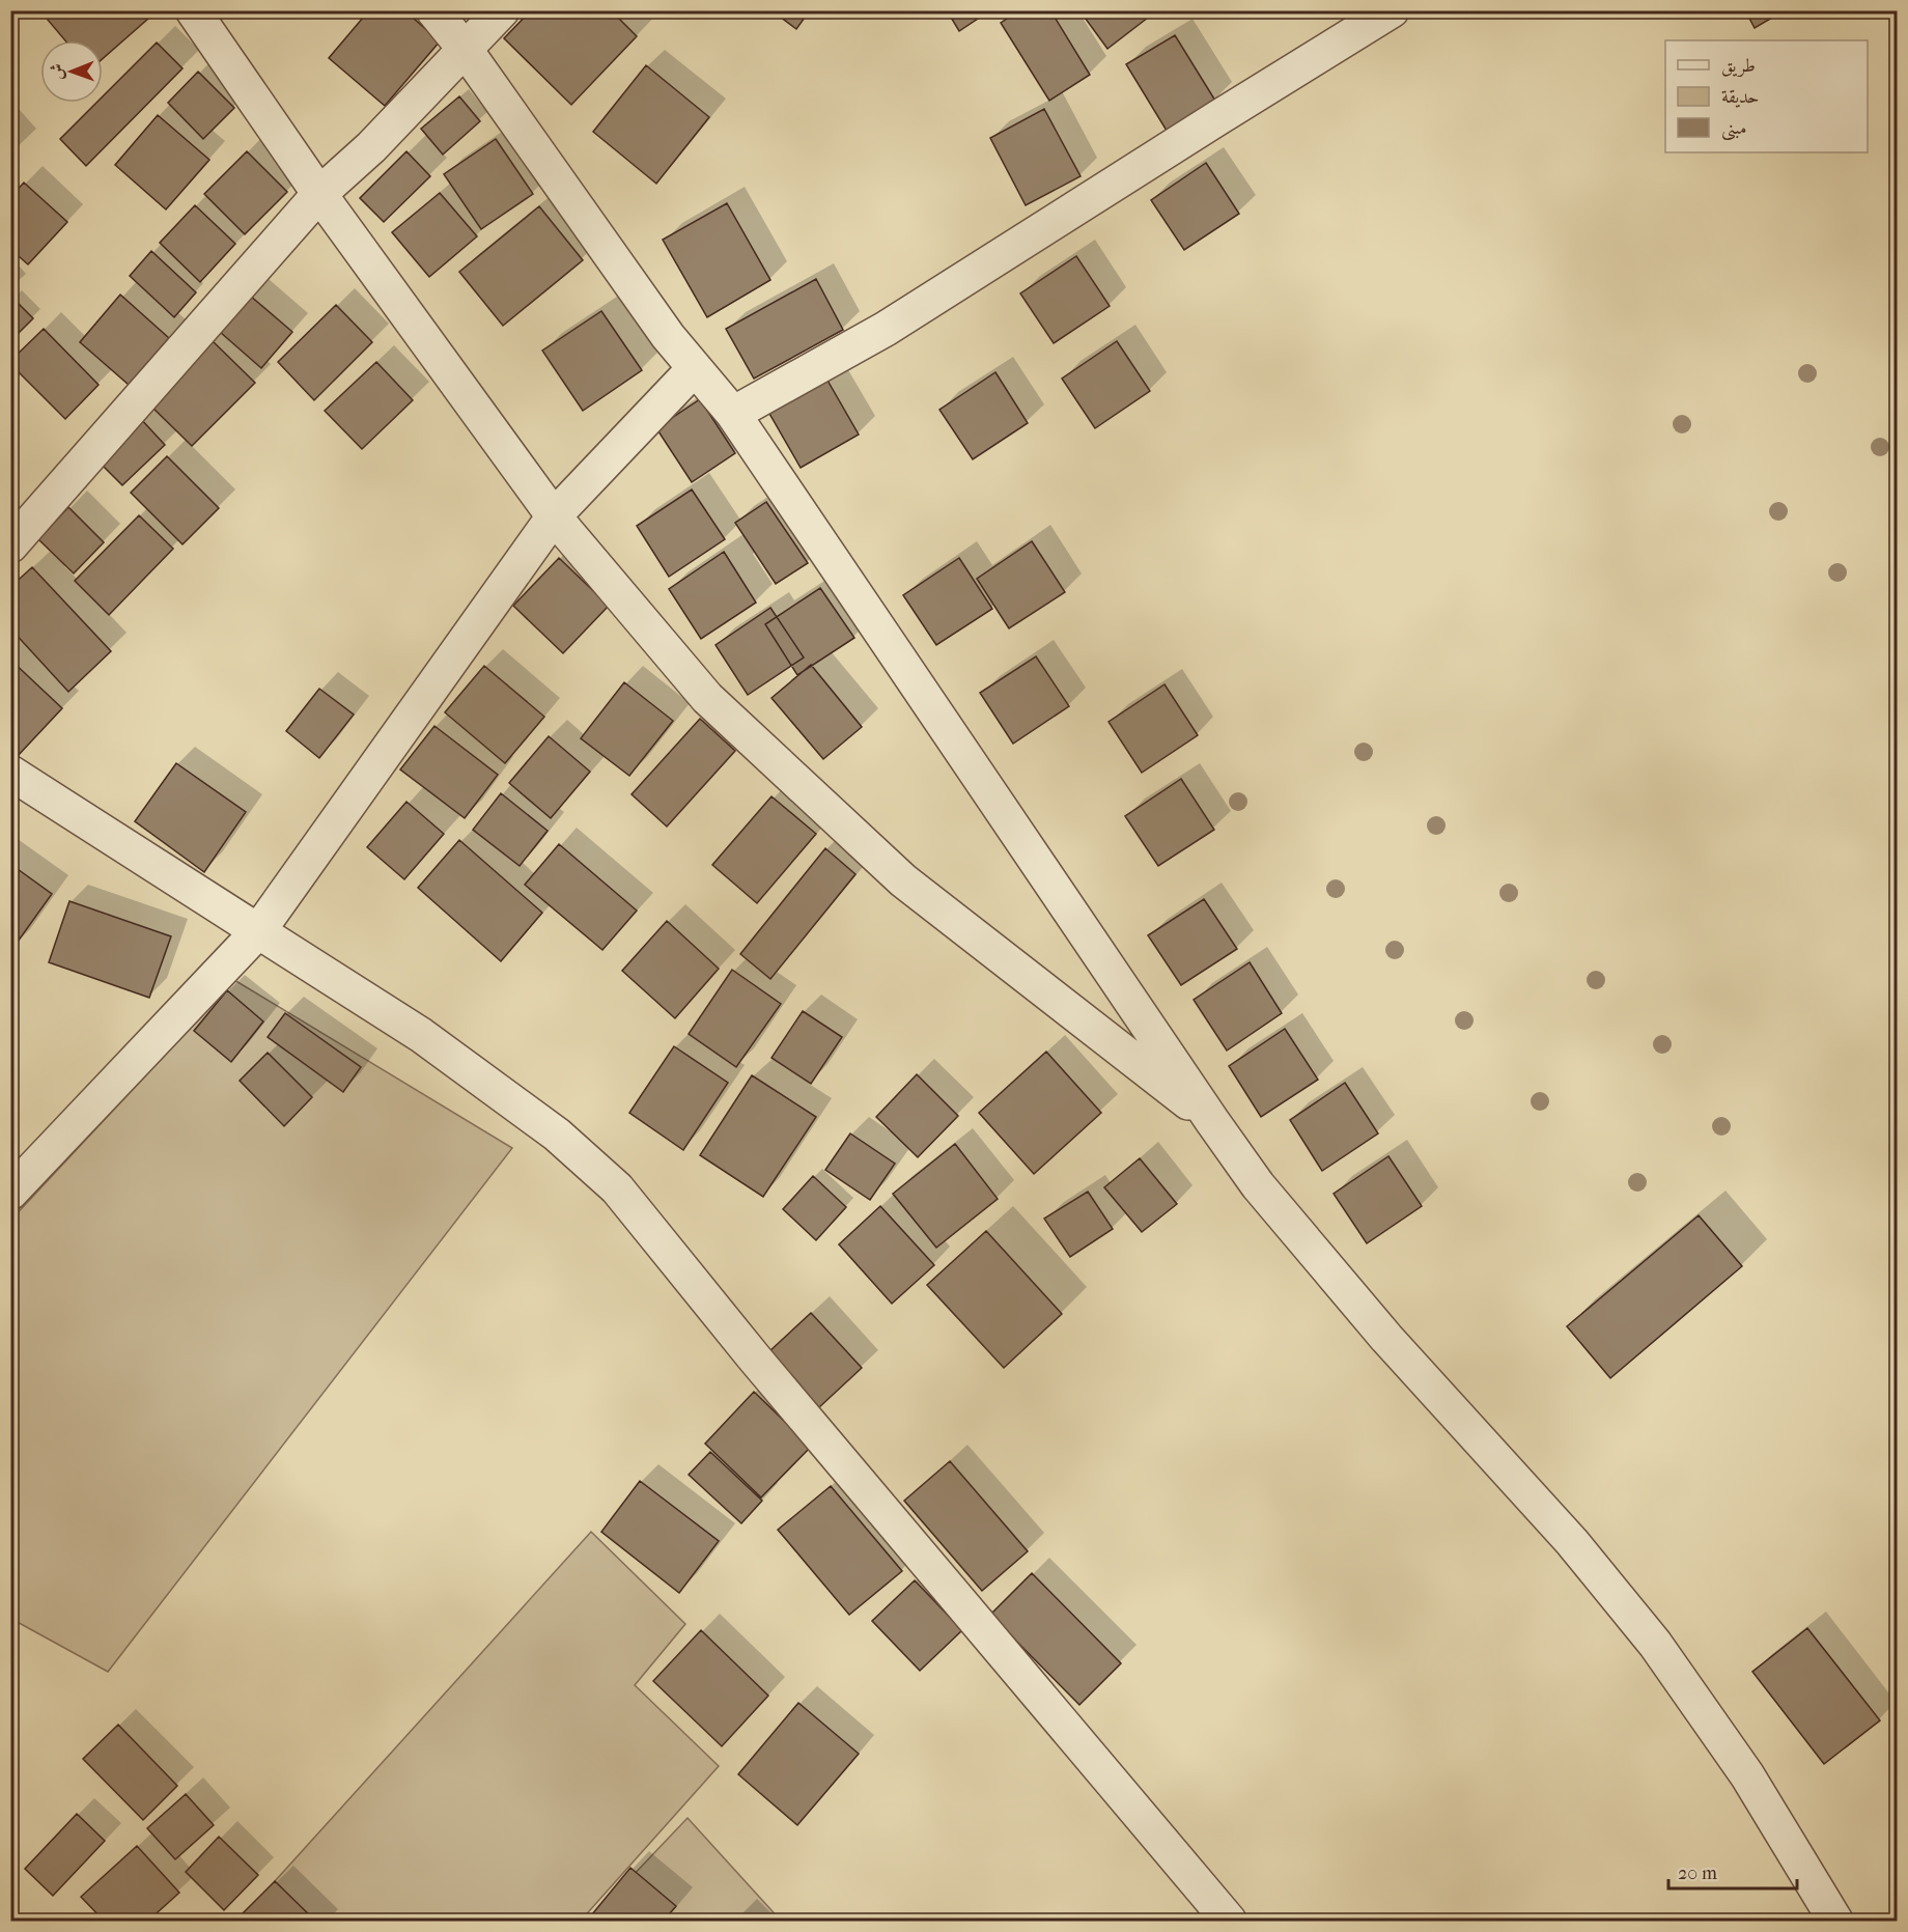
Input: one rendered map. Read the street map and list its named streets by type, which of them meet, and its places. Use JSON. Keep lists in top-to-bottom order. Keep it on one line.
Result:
{"legend":["طريق","حديقة","مبنى"],"scale_bar":"20 m","north":"left"}
